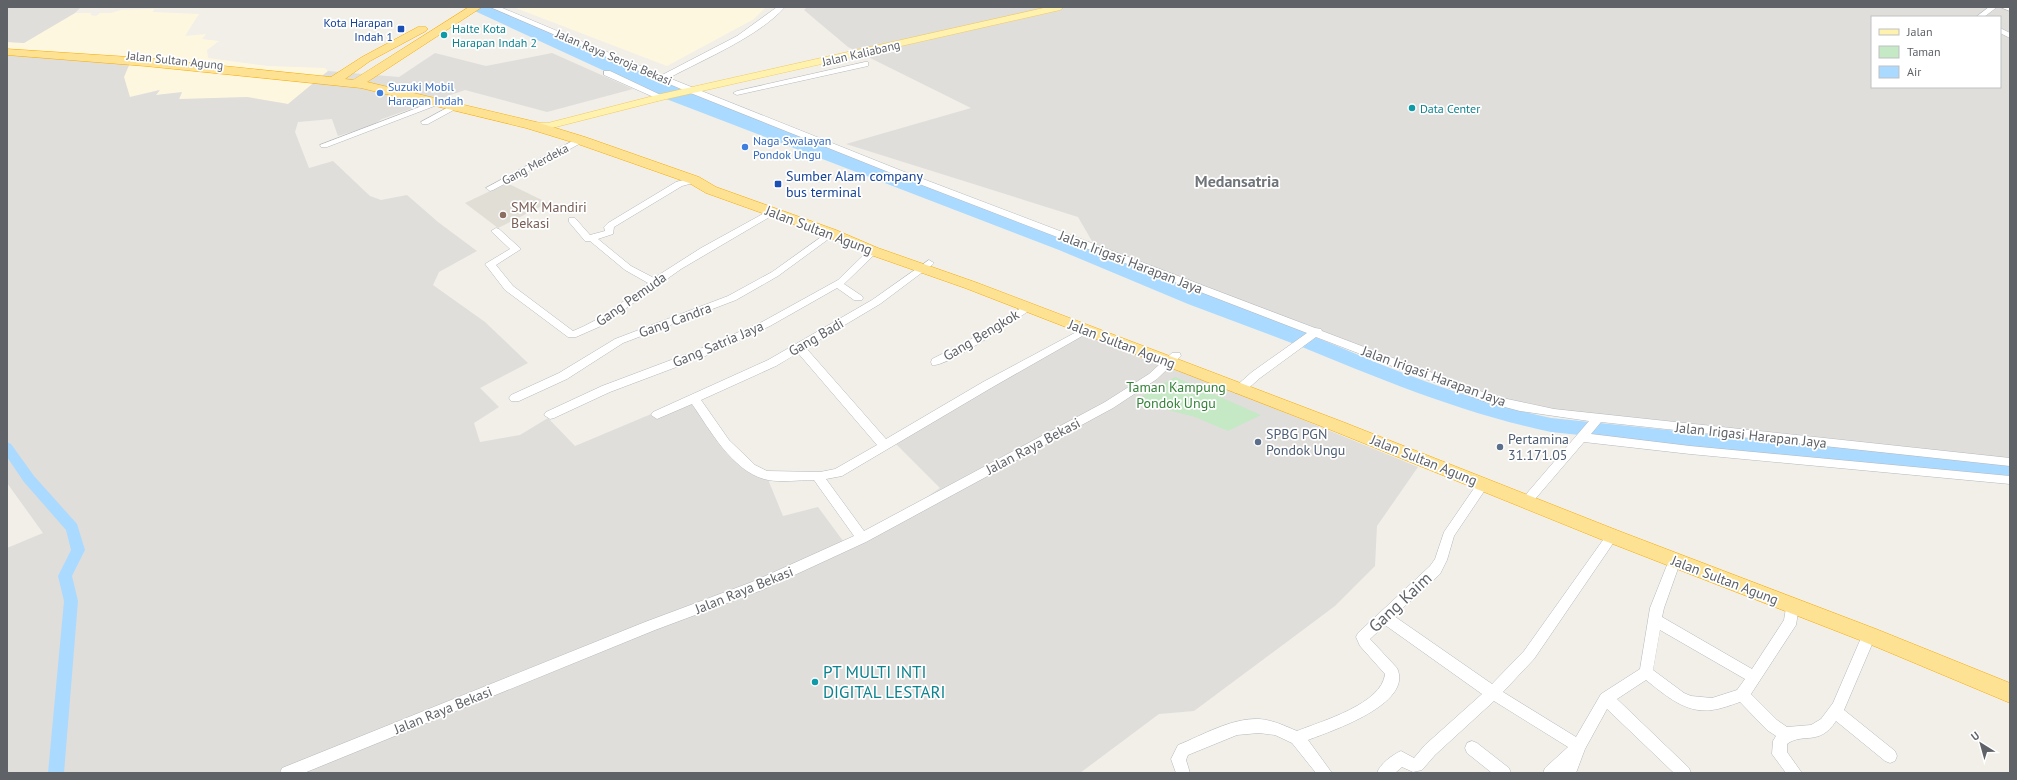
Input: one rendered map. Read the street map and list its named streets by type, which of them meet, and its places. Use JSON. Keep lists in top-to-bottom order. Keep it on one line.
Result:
{"streets":{"highway":["Jalan Sultan Agung"],"main road":["Jalan Kaliabang"],"street":["Jalan Raya Seroja Bekasi","Gang Merdeka","Jalan Irigasi Harapan Jaya","Gang Pemuda","Gang Candra","Gang Bengkok","Gang Badi","Gang Satria Jaya","Jalan Raya Bekasi","Gang Kaim"]},"crossings":[["Jalan Kaliabang","Jalan Raya Seroja Bekasi"],["Jalan Kaliabang","Jalan Sultan Agung"],["Jalan Raya Seroja Bekasi","Jalan Irigasi Harapan Jaya"],["Jalan Sultan Agung","Gang Merdeka"],["Jalan Sultan Agung","Gang Pemuda"],["Jalan Sultan Agung","Gang Candra"],["Jalan Sultan Agung","Gang Bengkok"],["Jalan Sultan Agung","Gang Badi"],["Jalan Sultan Agung","Gang Satria Jaya"],["Jalan Sultan Agung","Jalan Raya Bekasi"],["Jalan Sultan Agung","Gang Kaim"]],"districts":["Medansatria"],"parks":["Taman Kampung Pondok Ungu"],"places":{"transit":["Kota Harapan Indah 1","Sumber Alam company bus terminal"],"other":["Halte Kota Harapan Indah 2","Suzuki Mobil Harapan Indah","Data Center","Naga Swalayan Pondok Ungu","SMK Mandiri Bekasi","SPBG PGN Pondok Ungu","Pertamina 31.171.05","PT MULTI INTI DIGITAL LESTARI"]},"legend":["Jalan","Taman","Air"],"north":"top left"}
